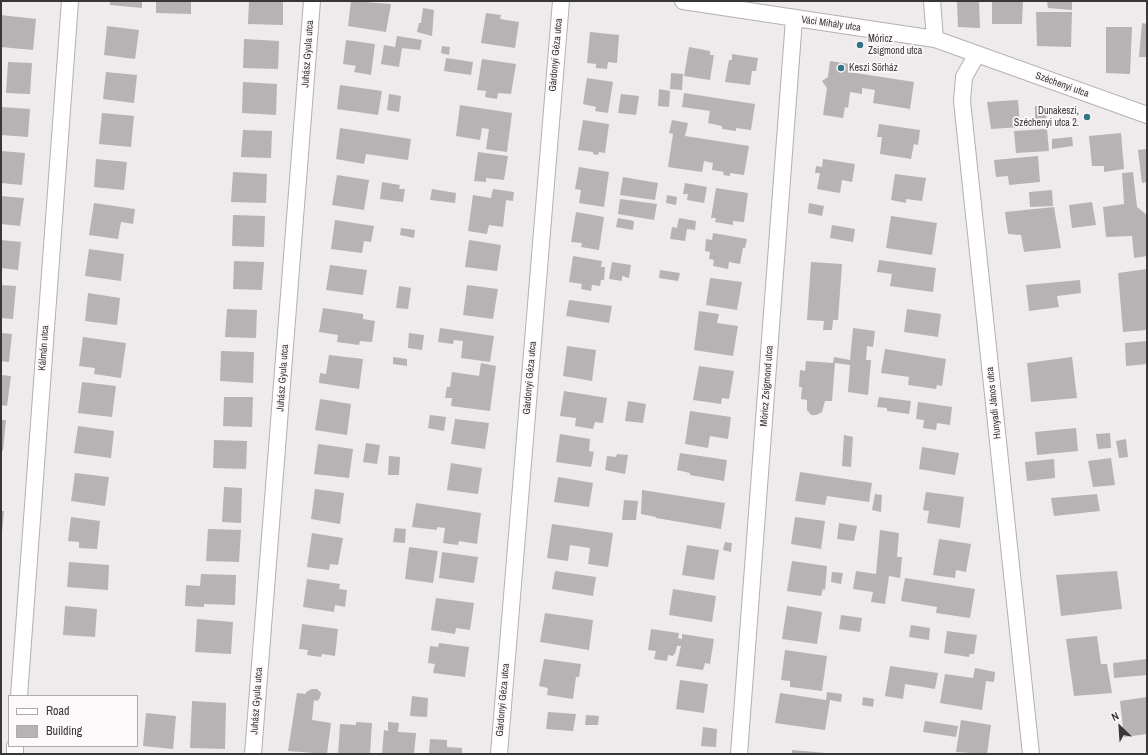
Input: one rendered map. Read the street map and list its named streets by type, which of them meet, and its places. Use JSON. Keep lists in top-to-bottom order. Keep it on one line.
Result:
{"streets":{"street":["Váci Mihály utca","Juhász Gyula utca","Gárdonyi Géza utca","Széchenyi utca","Kálmán utca","Móricz Zsigmond utca","Hunyadi János utca"]},"crossings":[["Váci Mihály utca","Széchenyi utca"],["Váci Mihály utca","Móricz Zsigmond utca"],["Váci Mihály utca","Hunyadi János utca"],["Széchenyi utca","Hunyadi János utca"]],"places":["Móricz Zsigmond utca","Keszi Sörház","Dunakeszi, Széchenyi utca 2."],"legend":["Road","Building"],"north":"top left"}
